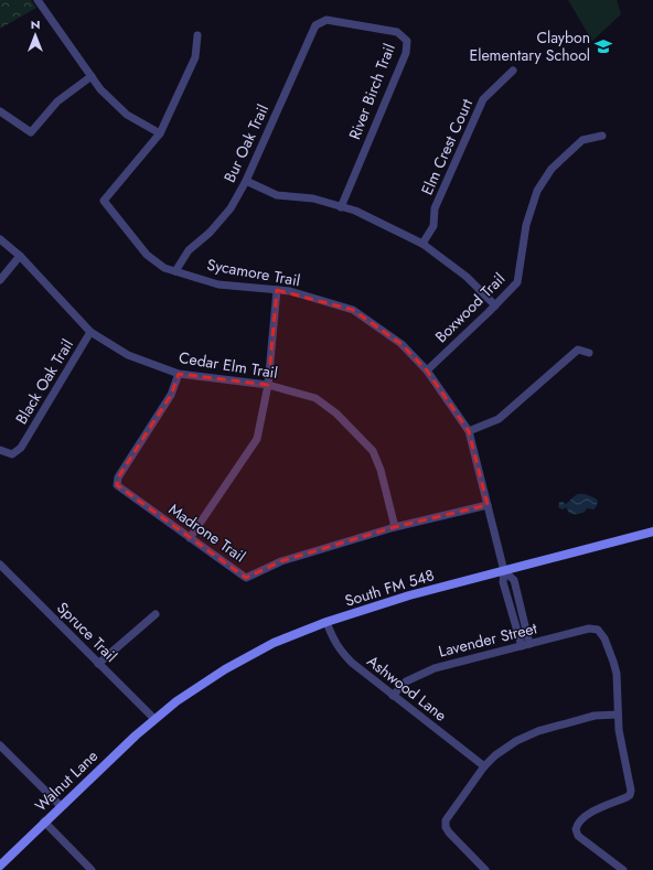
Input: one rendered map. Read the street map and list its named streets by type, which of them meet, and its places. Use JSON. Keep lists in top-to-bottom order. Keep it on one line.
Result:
{"streets":{"main road":["South FM 548","Walnut Lane"],"street":["River Birch Trail","Bur Oak Trail","Elm Crest Court","Sycamore Trail","Boxwood Trail","Cedar Elm Trail","Black Oak Trail","Madrone Trail","Spruce Trail","Lavender Street","Ashwood Lane"]},"crossings":[["River Birch Trail","Bur Oak Trail"],["Bur Oak Trail","Sycamore Trail"],["Sycamore Trail","Boxwood Trail"],["Sycamore Trail","Madrone Trail"],["Sycamore Trail","South FM 548"],["Sycamore Trail","Lavender Street"],["Cedar Elm Trail","Black Oak Trail"],["Cedar Elm Trail","Madrone Trail"],["South FM 548","Spruce Trail"],["South FM 548","Ashwood Lane"],["South FM 548","Walnut Lane"],["Spruce Trail","Walnut Lane"],["Lavender Street","Ashwood Lane"]],"places":{"school or university":["Claybon Elementary School"]},"north":"top"}
